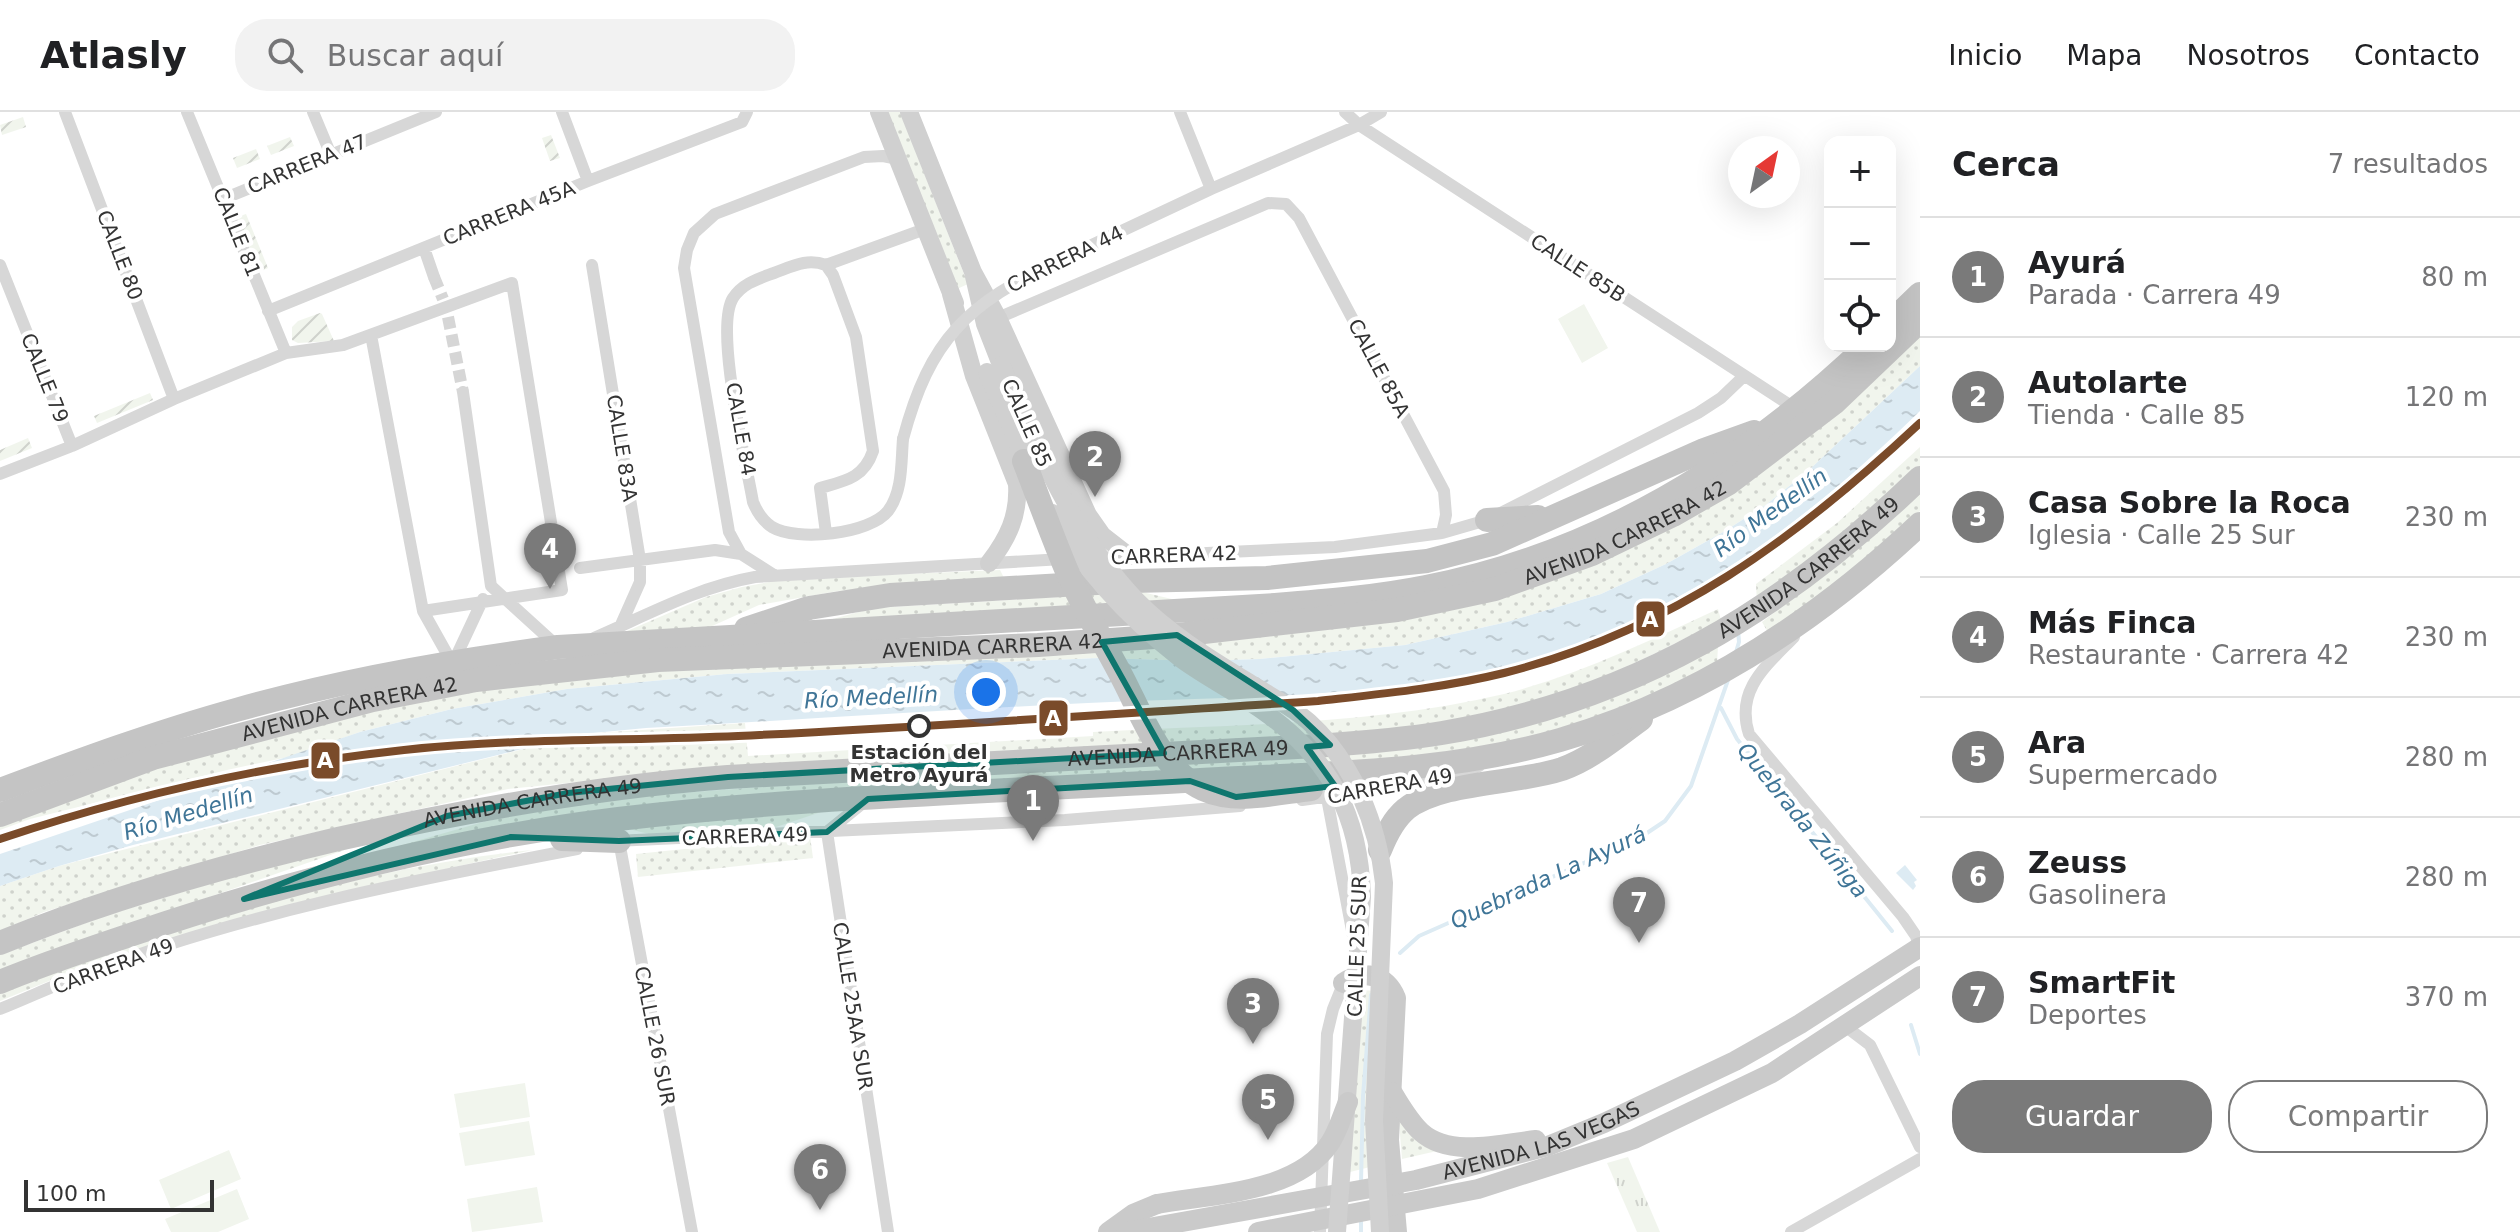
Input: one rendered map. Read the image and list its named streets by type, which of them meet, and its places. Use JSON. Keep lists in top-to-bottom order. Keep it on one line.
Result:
{"streets":{"highway":["AVENIDA CARRERA 42","AVENIDA CARRERA 49"],"main road":["CALLE 85","CALLE 25 SUR","AVENIDA LAS VEGAS"],"street":["CARRERA 47","CARRERA 45A","CALLE 81","CALLE 80","CARRERA 44","CALLE 85B","CALLE 85A","CALLE 79","CALLE 84","CALLE 83A","CARRERA 42","CARRERA 49","CALLE 25AA SUR","CALLE 26 SUR"]},"crossings":[["CARRERA 47","CALLE 81"],["CARRERA 45A","CALLE 81"],["CARRERA 44","CALLE 85B"],["CARRERA 44","CALLE 85A"],["CARRERA 44","CALLE 85"],["CARRERA 44","CALLE 84"],["CALLE 85B","AVENIDA CARRERA 42"],["CALLE 85B","CARRERA 42"],["CALLE 85A","CARRERA 42"],["CALLE 85","CALLE 25 SUR"],["CALLE 83A","CARRERA 42"],["AVENIDA CARRERA 42","CARRERA 42"],["CARRERA 49","CALLE 25 SUR"],["CARRERA 49","CALLE 25AA SUR"],["CARRERA 49","CALLE 26 SUR"],["CALLE 25 SUR","AVENIDA LAS VEGAS"]],"water":["Río Medellín","Quebrada Zúñiga","Quebrada La Ayurá"],"places":["Estación del Metro Ayurá"],"lines":["transit line A"],"scale_bar":"100 m","north":"top right","page":{"header":"Atlasly","search":"Buscar aquí","nav":["Inicio","Mapa","Nosotros","Contacto"],"heading":["Cerca","7 resultados"],"map_buttons":["+","−"],"list":[{"mark":"1","name":"Ayurá","note":"Parada · Carrera 49","value":"80 m"},{"mark":"2","name":"Autolarte","note":"Tienda · Calle 85","value":"120 m"},{"mark":"3","name":"Casa Sobre la Roca","note":"Iglesia · Calle 25 Sur","value":"230 m"},{"mark":"4","name":"Más Finca","note":"Restaurante · Carrera 42","value":"230 m"},{"mark":"5","name":"Ara","note":"Supermercado","value":"280 m"},{"mark":"6","name":"Zeuss","note":"Gasolinera","value":"280 m"},{"mark":"7","name":"SmartFit","note":"Deportes","value":"370 m"}],"pins":["2","4","1","7","3","5","6"],"buttons":["Guardar","Compartir"],"scale":"100 m"}}
